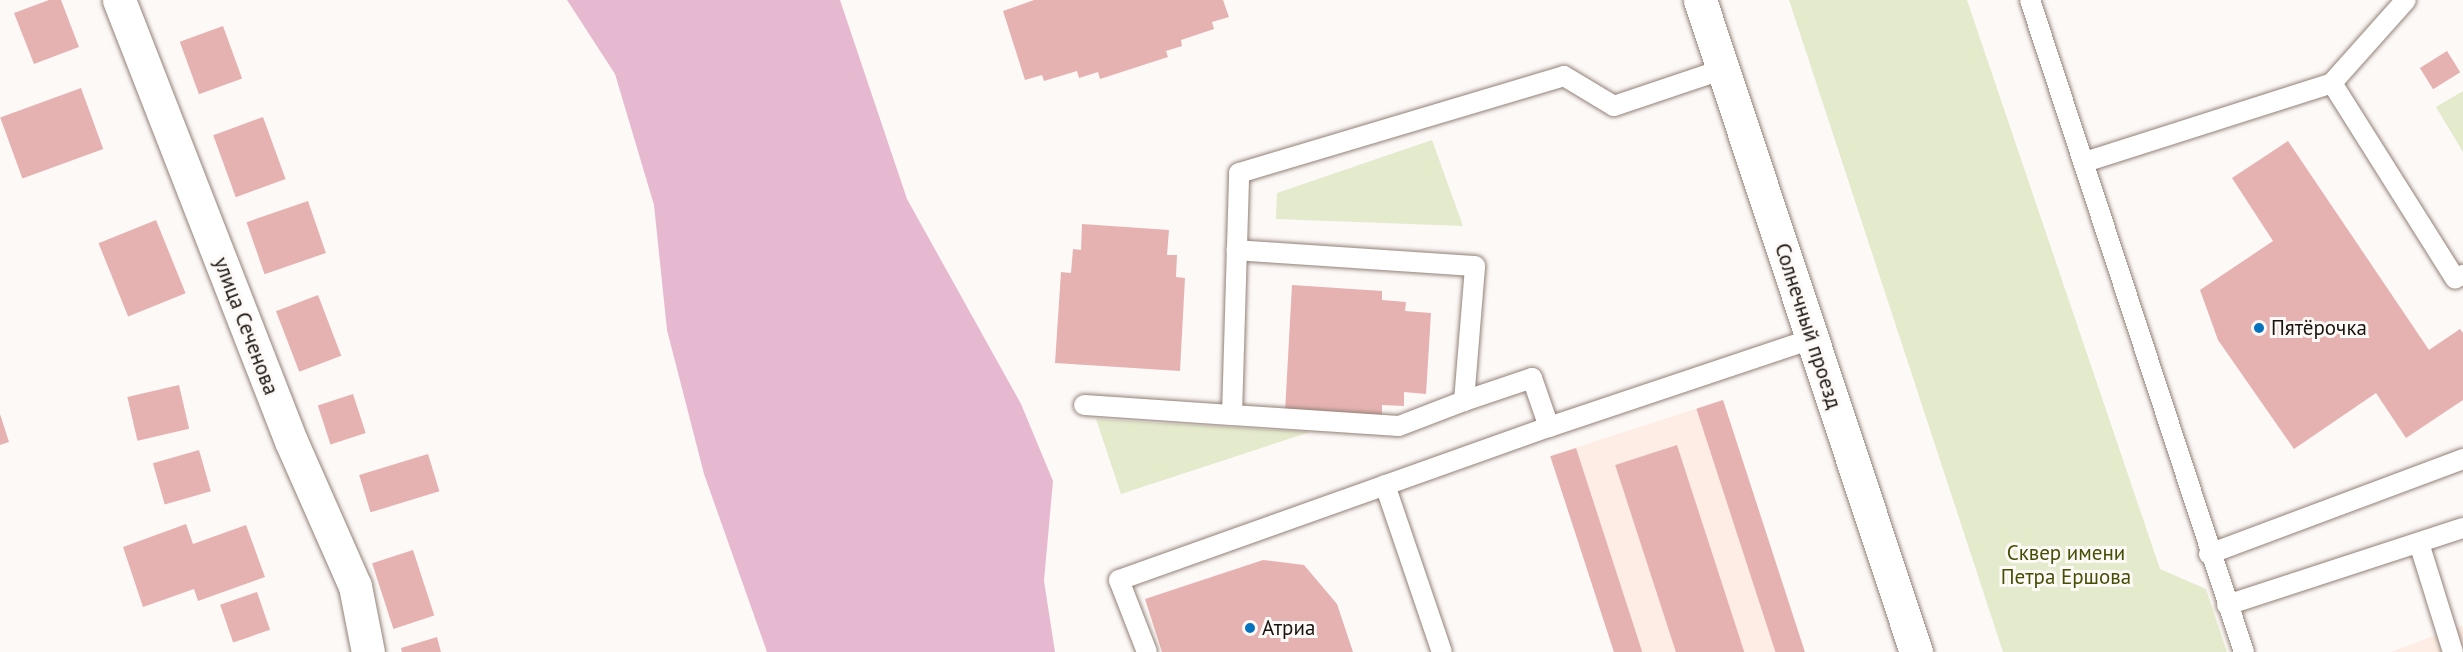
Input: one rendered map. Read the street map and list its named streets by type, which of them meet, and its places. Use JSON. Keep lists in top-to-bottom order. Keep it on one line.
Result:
{"streets":{"street":["улица Сеченова","Солнечный проезд"]},"parks":["Сквер имени Петра Ершова"],"places":["Пятёрочка","Атриа"]}
